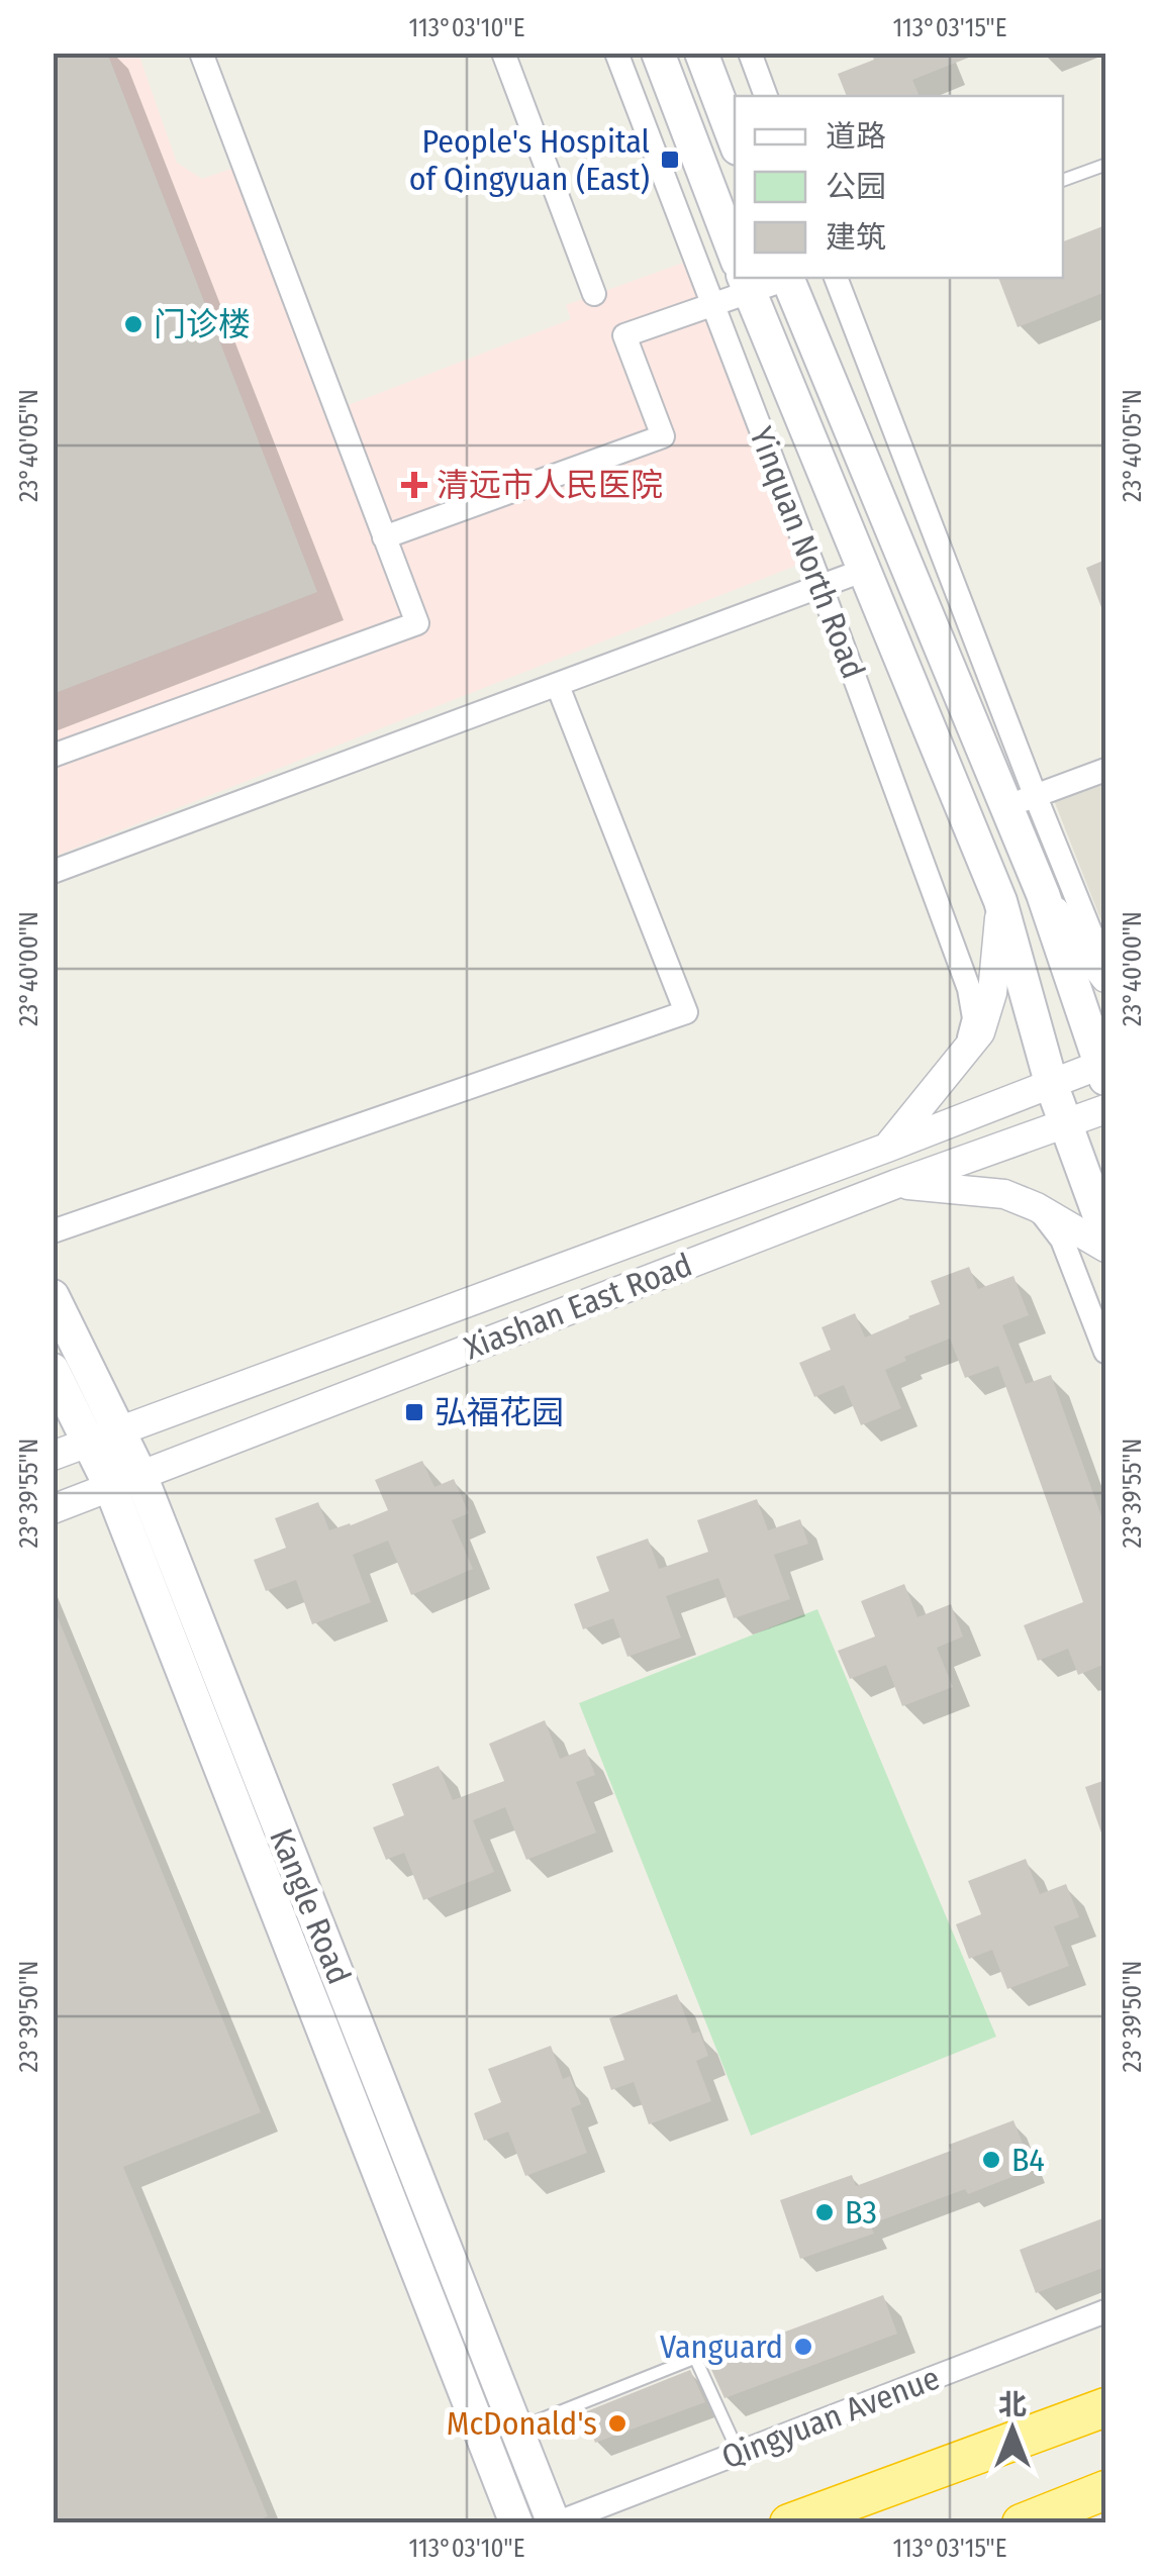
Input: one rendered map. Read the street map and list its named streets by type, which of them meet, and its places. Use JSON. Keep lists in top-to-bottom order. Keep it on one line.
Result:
{"streets":{"main road":["Yinquan North Road","Kangle Road"],"street":["Xiashan East Road","Qingyuan Avenue"]},"crossings":[["Yinquan North Road","Xiashan East Road"],["Xiashan East Road","Kangle Road"],["Kangle Road","Qingyuan Avenue"]],"places":{"transit":["People's Hospital of Qingyuan (East)","弘福花园"],"other":["门诊楼","B4","B3","Vanguard","McDonald's"],"health":["清远市人民医院"]},"legend":["道路","公园","建筑"],"north":"top","coordinates":["113°03'10\"E","113°03'15\"E","23°40'05\"N","23°40'00\"N","23°39'55\"N","23°39'50\"N"]}
